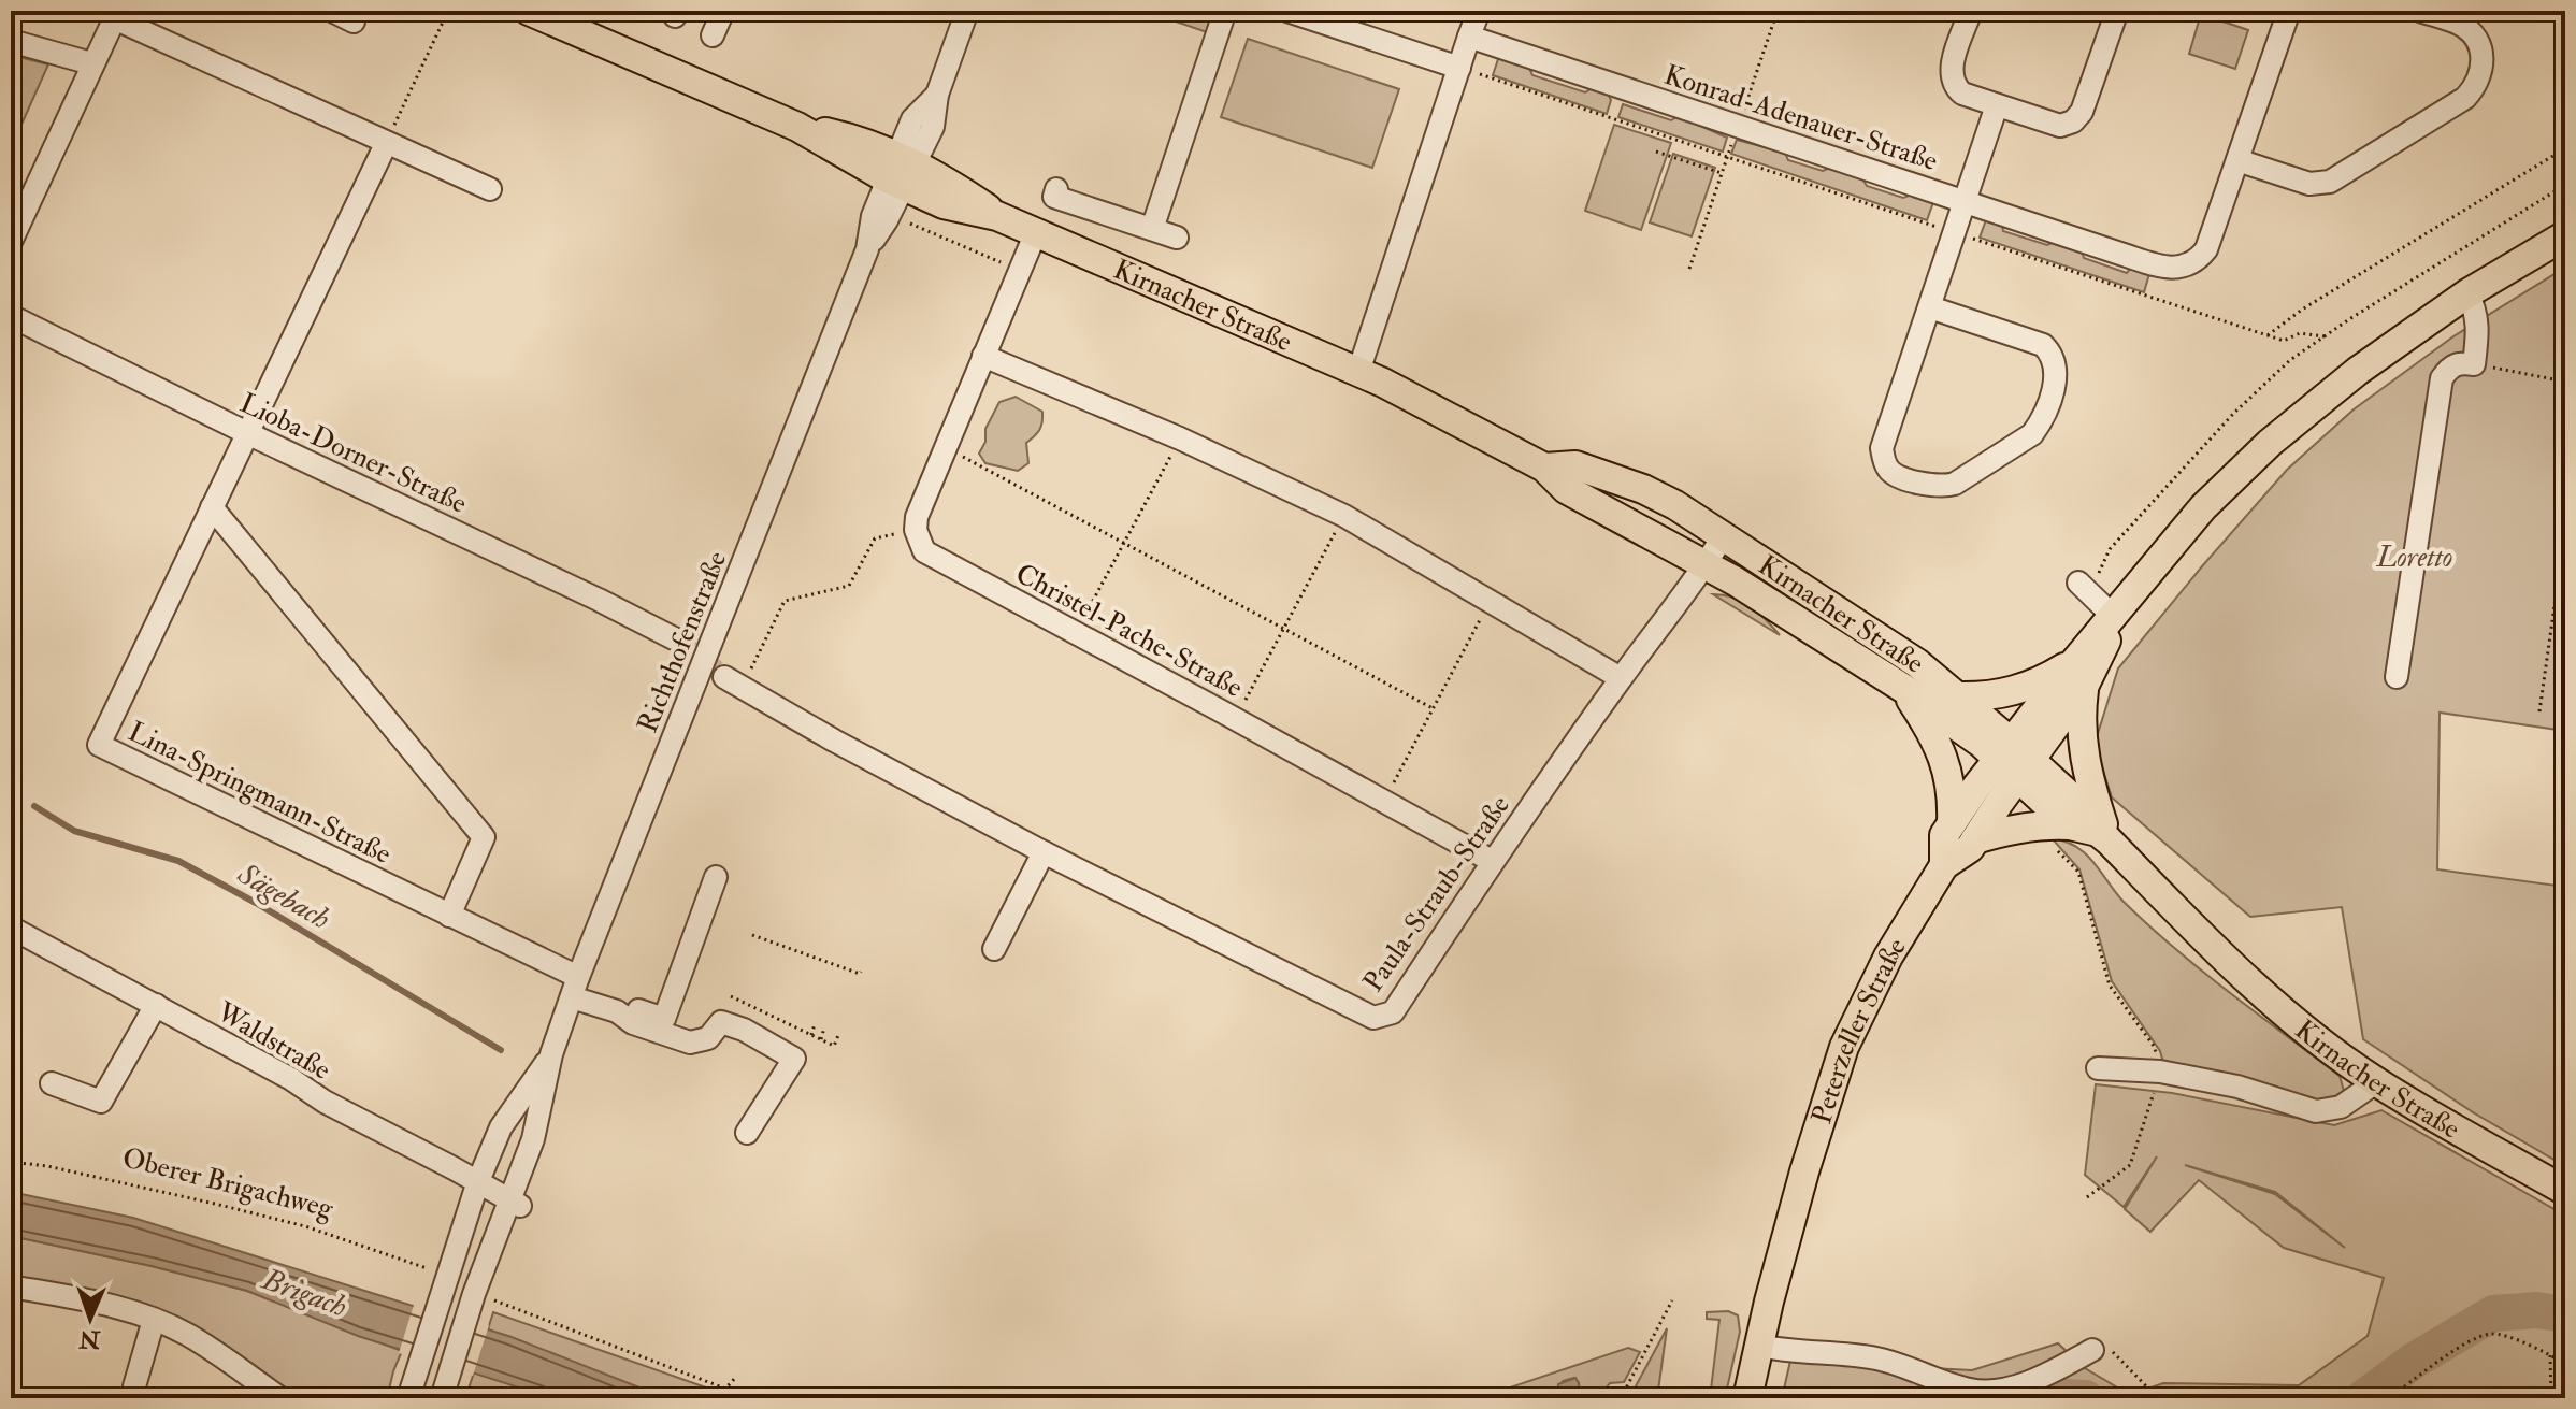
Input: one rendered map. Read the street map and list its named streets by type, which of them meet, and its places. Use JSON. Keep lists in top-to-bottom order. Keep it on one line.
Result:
{"streets":{"main road":["Kirnacher Straße","Peterzeller Straße"],"street":["Konrad-Adenauer-Straße","Lioba-Dorner-Straße","Christel-Pache-Straße","Richthofenstraße","Lina-Springmann-Straße","Paula-Straub-Straße","Waldstraße"],"path":["Oberer Brigachweg"]},"crossings":[["Kirnacher Straße","Richthofenstraße"],["Kirnacher Straße","Paula-Straub-Straße"],["Kirnacher Straße","Peterzeller Straße"],["Lioba-Dorner-Straße","Lina-Springmann-Straße"],["Christel-Pache-Straße","Paula-Straub-Straße"],["Richthofenstraße","Lina-Springmann-Straße"],["Richthofenstraße","Waldstraße"],["Richthofenstraße","Oberer Brigachweg"]],"water":["Sägebach","Brigach"],"parks":["Loretto"],"north":"bottom"}
